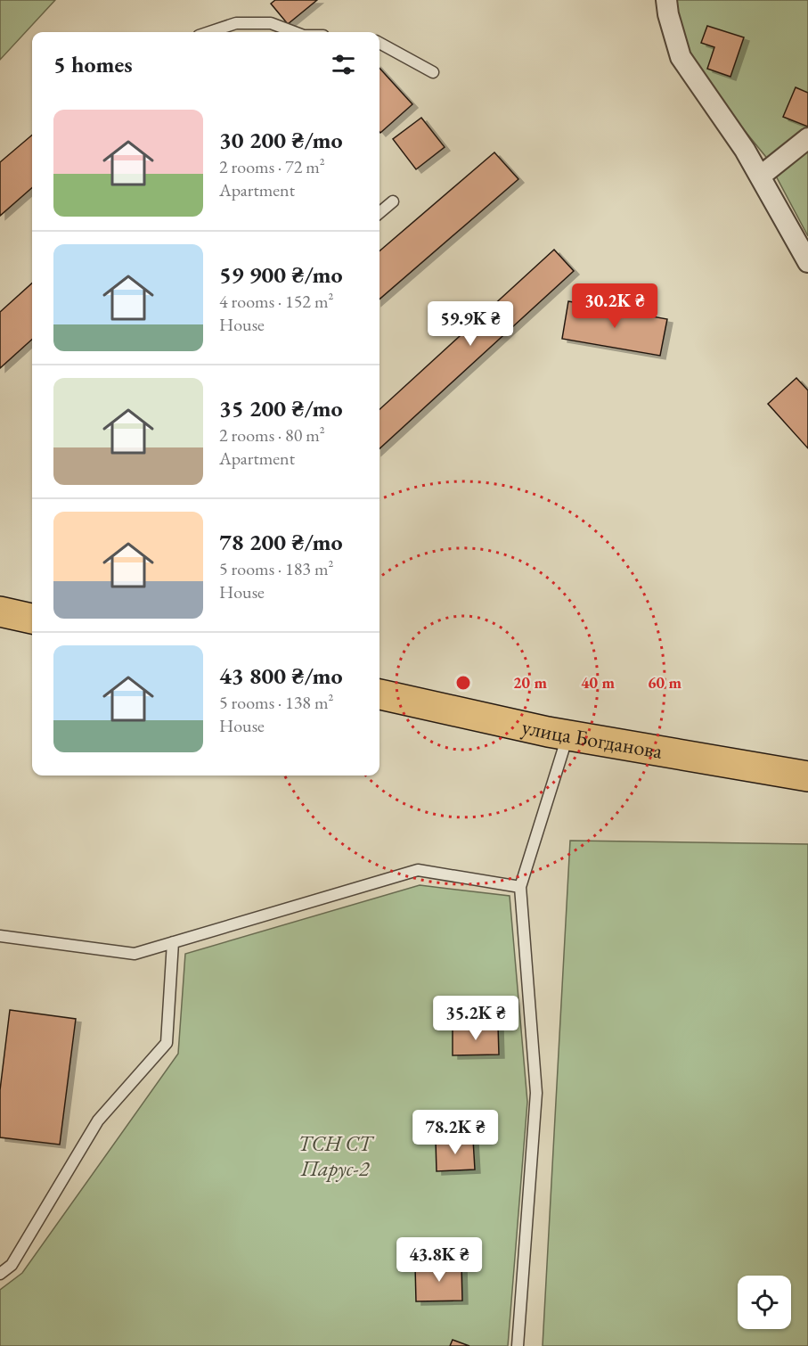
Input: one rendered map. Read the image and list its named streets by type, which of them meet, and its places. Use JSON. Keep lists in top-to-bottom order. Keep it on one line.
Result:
{"streets":{"main road":["улица Богданова"]},"parks":["ТСН СТ Парус-2"],"page":{"heading":"5 homes","list":[{"name":"30 200 ₴/mo","note":"2 rooms · 72 m² · Apartment"},{"name":"59 900 ₴/mo","note":"4 rooms · 152 m² · House"},{"name":"35 200 ₴/mo","note":"2 rooms · 80 m² · Apartment"},{"name":"78 200 ₴/mo","note":"5 rooms · 183 m² · House"},{"name":"43 800 ₴/mo","note":"5 rooms · 138 m² · House"}],"price":["30.2K ₴","59.9K ₴","35.2K ₴","78.2K ₴","43.8K ₴"]},"rings":["20 m","40 m","60 m"]}
